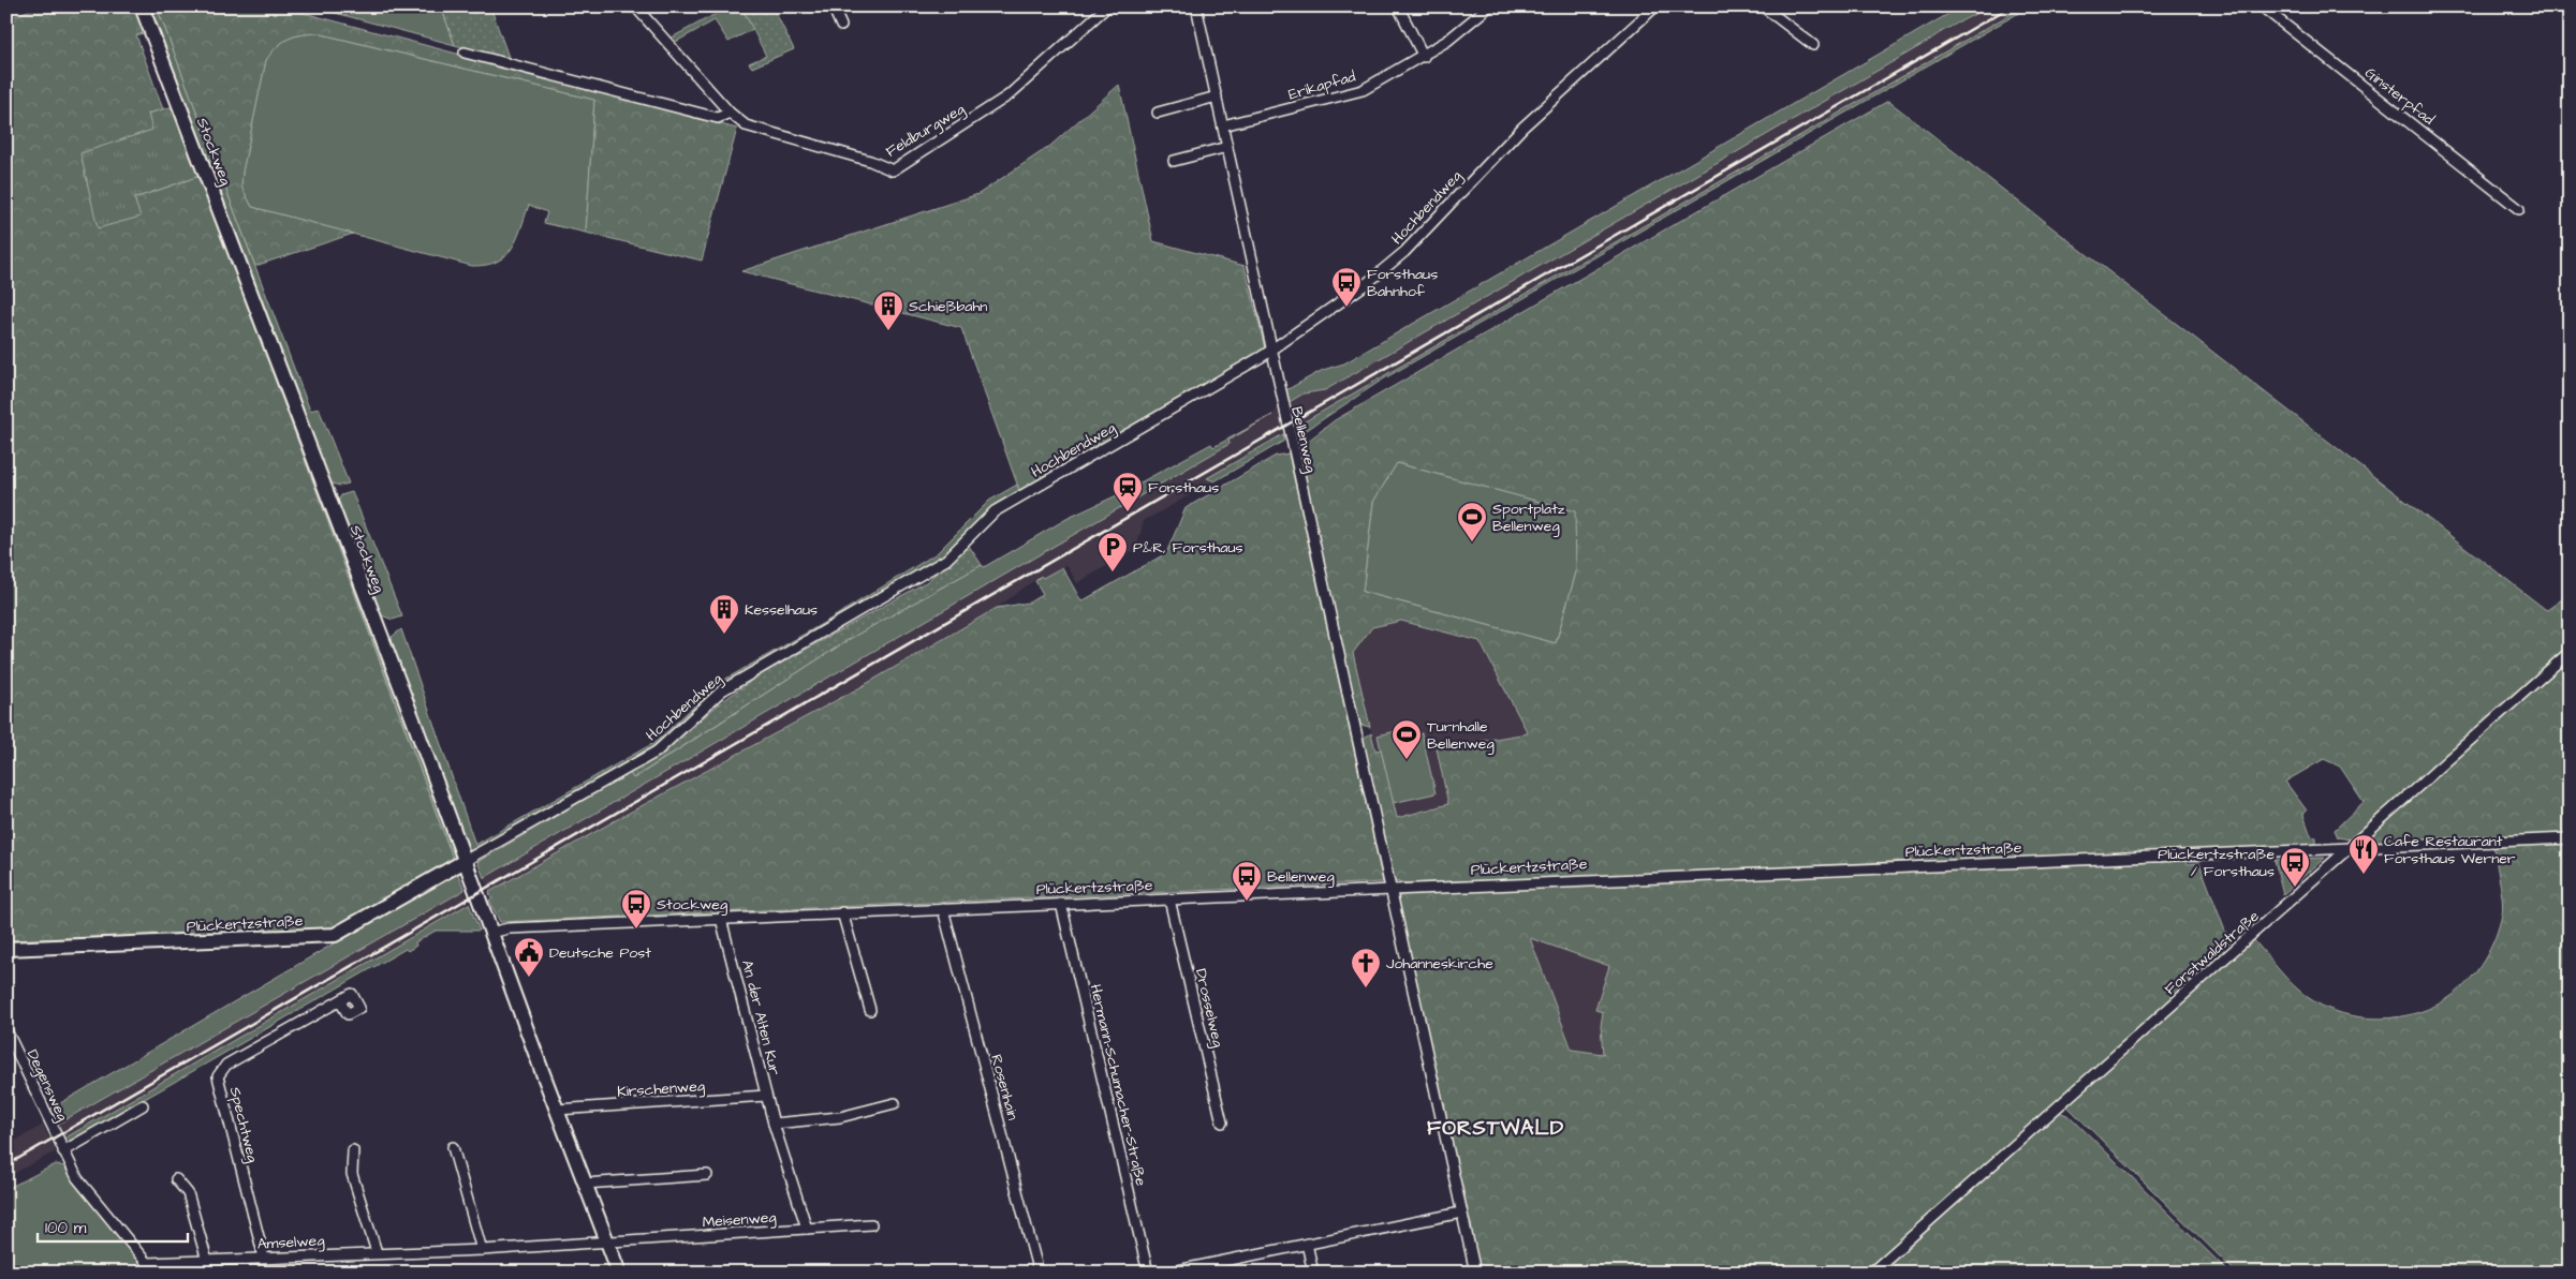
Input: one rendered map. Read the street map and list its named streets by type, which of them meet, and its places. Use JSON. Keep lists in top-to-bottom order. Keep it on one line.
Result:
{"streets":{"street":["Erikapfad","Ginsterpfad","Feldburgweg","Stockweg","Hochbendweg","Bellenweg","Plückertzstraße","Forstwaldstraße","Drosselweg","An der Alten Kur","Degensweg","Hermann-Schumacher-Straße","Rosenhain","Kirschenweg","Spechtweg","Meisenweg","Amselweg"]},"crossings":[["Erikapfad","Bellenweg"],["Stockweg","Hochbendweg"],["Stockweg","Plückertzstraße"],["Stockweg","Kirschenweg"],["Stockweg","Meisenweg"],["Stockweg","Amselweg"],["Hochbendweg","Bellenweg"],["Hochbendweg","Plückertzstraße"],["Bellenweg","Plückertzstraße"],["Plückertzstraße","Forstwaldstraße"],["Plückertzstraße","Drosselweg"],["Plückertzstraße","An der Alten Kur"],["Plückertzstraße","Hermann-Schumacher-Straße"],["Plückertzstraße","Rosenhain"],["An der Alten Kur","Kirschenweg"],["An der Alten Kur","Meisenweg"],["Degensweg","Amselweg"],["Spechtweg","Amselweg"],["Meisenweg","Amselweg"]],"districts":["FORSTWALD"],"places":{"bus stop":["Forsthaus Bahnhof","Plückertzstraße / Forsthaus","Bellenweg","Stockweg"],"building":["Schießbahn","Kesselhaus"],"station":["Forsthaus"],"sports":["Sportplatz Bellenweg","Turnhalle Bellenweg"],"parking":["P&R, Forsthaus"],"restaurant":["Cafe Restaurant Forsthaus Werner"],"public building":["Deutsche Post"],"church":["Johanneskirche"]},"scale_bar":"100 m"}
